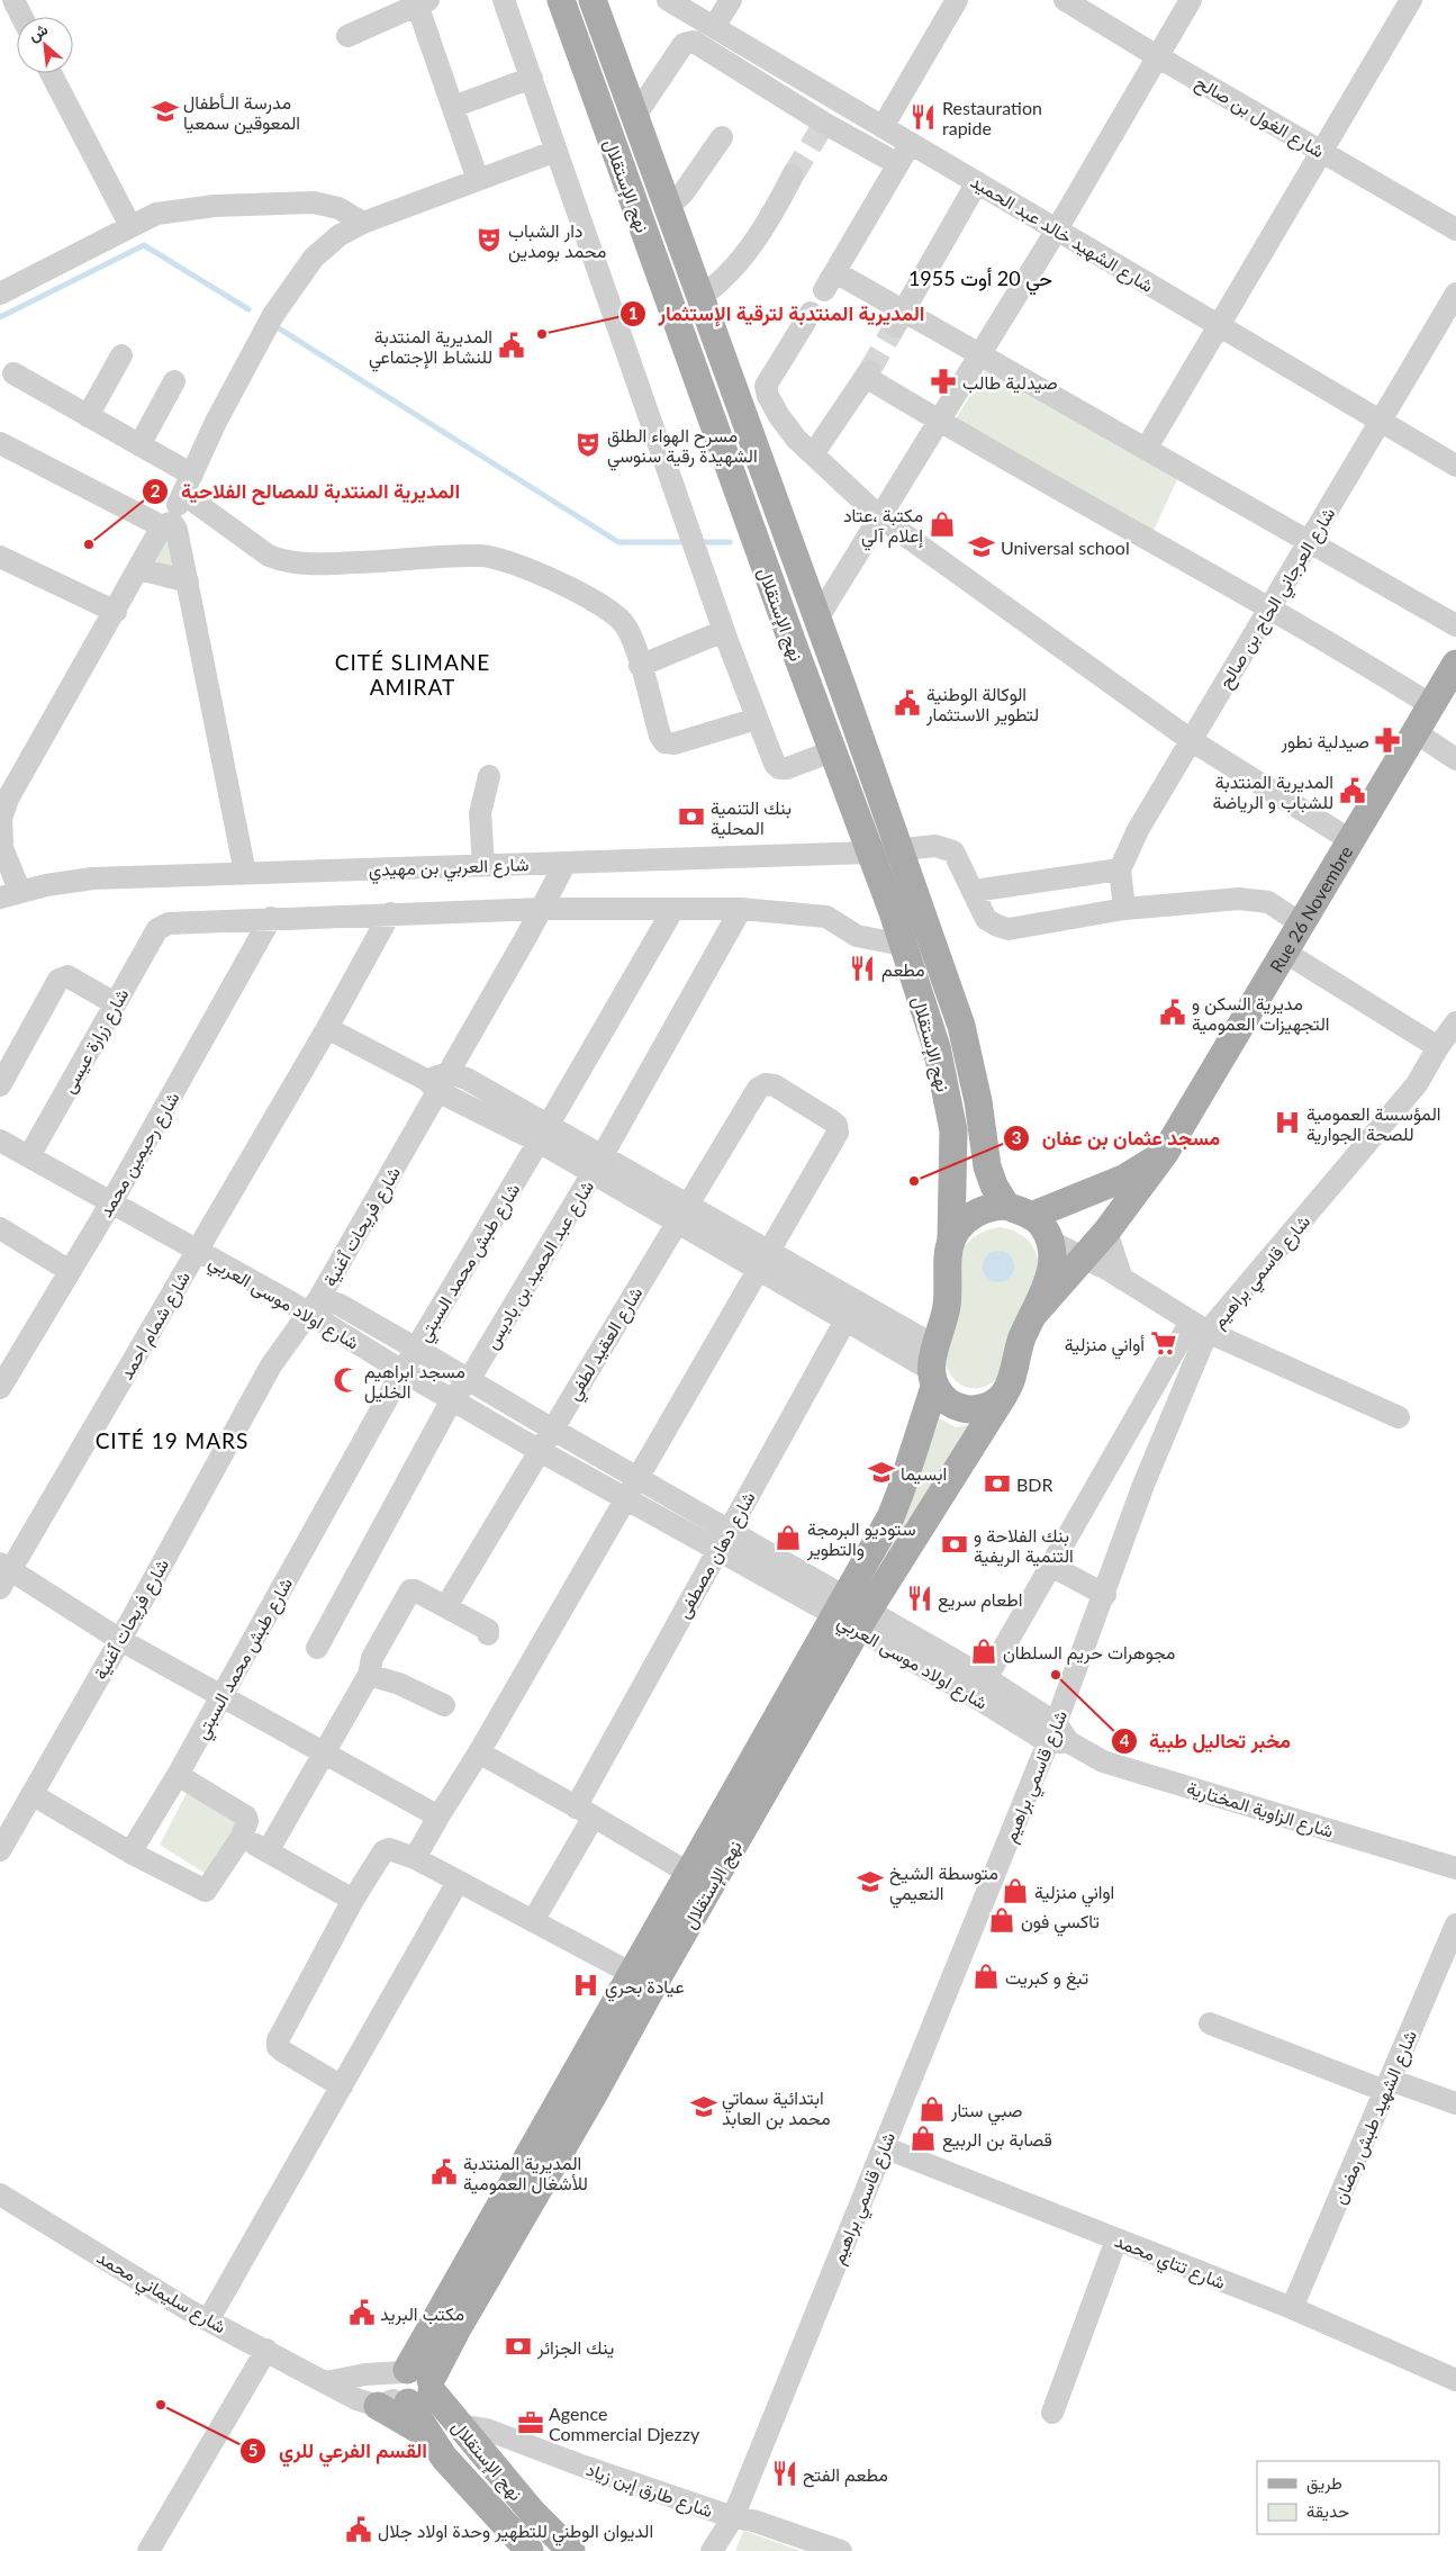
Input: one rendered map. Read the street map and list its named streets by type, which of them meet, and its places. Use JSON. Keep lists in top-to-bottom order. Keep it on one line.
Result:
{"streets":{"main road":["نهج الإستقلال","Rue 26 Novembre"],"street":["شارع الغول بن صالح","شارع الشهيد خالد عبد الحميد","شارع العرجاني الحاج بن صالح","شارع العربي بن مهيدي","شارع زرارة عيسى","شارع رحيمين محمد","شارع فريحات ٱغنية","شارع طبش محمد السبتي","شارع عبد الحميد بن باديس","شارع قاسمي براهيم","شارع اولاد موسى العربي","شارع شمام احمد","شارع العقيد لطفي","شارع دهان مصطفى","شارع الزاوية المختارية","شارع الشهيد طبش رمضان","شارع تتاي محمد","شارع سليماني محمد","شارع طارق إبن زياد"]},"crossings":[["نهج الإستقلال","شارع العربي بن مهيدي"],["نهج الإستقلال","Rue 26 Novembre"],["نهج الإستقلال","شارع اولاد موسى العربي"],["نهج الإستقلال","شارع سليماني محمد"],["نهج الإستقلال","شارع طارق إبن زياد"],["شارع الشهيد خالد عبد الحميد","شارع العرجاني الحاج بن صالح"],["شارع العربي بن مهيدي","شارع فريحات ٱغنية"],["شارع زرارة عيسى","شارع رحيمين محمد"],["شارع زرارة عيسى","شارع اولاد موسى العربي"],["شارع رحيمين محمد","شارع اولاد موسى العربي"],["شارع فريحات ٱغنية","شارع اولاد موسى العربي"],["شارع طبش محمد السبتي","شارع اولاد موسى العربي"],["شارع عبد الحميد بن باديس","شارع اولاد موسى العربي"],["شارع قاسمي براهيم","شارع اولاد موسى العربي"],["شارع قاسمي براهيم","شارع الزاوية المختارية"],["شارع قاسمي براهيم","شارع تتاي محمد"],["شارع قاسمي براهيم","شارع طارق إبن زياد"],["شارع اولاد موسى العربي","شارع شمام احمد"],["شارع اولاد موسى العربي","شارع العقيد لطفي"],["شارع اولاد موسى العربي","شارع دهان مصطفى"],["شارع اولاد موسى العربي","شارع الزاوية المختارية"],["شارع الشهيد طبش رمضان","شارع تتاي محمد"]],"districts":["حي 20 أوت 1955","CITÉ SLIMANE AMIRAT","CITÉ 19 MARS"],"places":{"school or university":["مدرسة الـأطفال المعوقين سمعيا","Universal school","ابسيما","متوسطة الشيخ النعيمي","ابتدائية سماتي محمد بن العابد"],"restaurant":["Restauration rapide","مطعم","اطعام سريع","مطعم الفتح"],"theatre":["دار الشباب محمد بومدين","مسرح الهواء الطلق الشهيدة رقية سنوسي"],"other":["المديرية المنتدبة لترقية الإستثمار","المديرية المنتدبة للمصالح الفلاحية","مسجد عثمان بن عفان","مخبر تحاليل طبية","القسم الفرعي للري"],"public building":["المديرية المنتدبة للنشاط الإجتماعي","الوكالة الوطنية لتطوير الاستثمار","المديرية المنتدبة للشباب و الرياضة","مديرية السكن و التجهيزات العمومية","المديرية المنتدبة للأشغال العمومية","مكتب البريد","الديوان الوطني للتطهير وحدة اولاد جلال"],"pharmacy":["صيدلية طالب","صيدلية نطور"],"shop":["مكتبة ،عتاد إعلام آلي","ستوديو البرمجة والتطوير","مجوهرات حريم السلطان","اواني منزلية","تاكسي فون","تبغ و كبريت","صبي ستار","قصابة بن الربيع"],"bank":["بنك التنمية المحلية","BDR","بنك الفلاحة و التنمية الريفية","ينك الجزائر"],"hospital":["المؤسسة العمومية للصحة الجوارية","عيادة بحري"],"supermarket":["أواني منزلية"],"mosque":["مسجد ابراهيم الخليل"],"office":["Agence Commercial Djezzy"]},"legend":["طريق","حديقة"],"north":"top left"}
